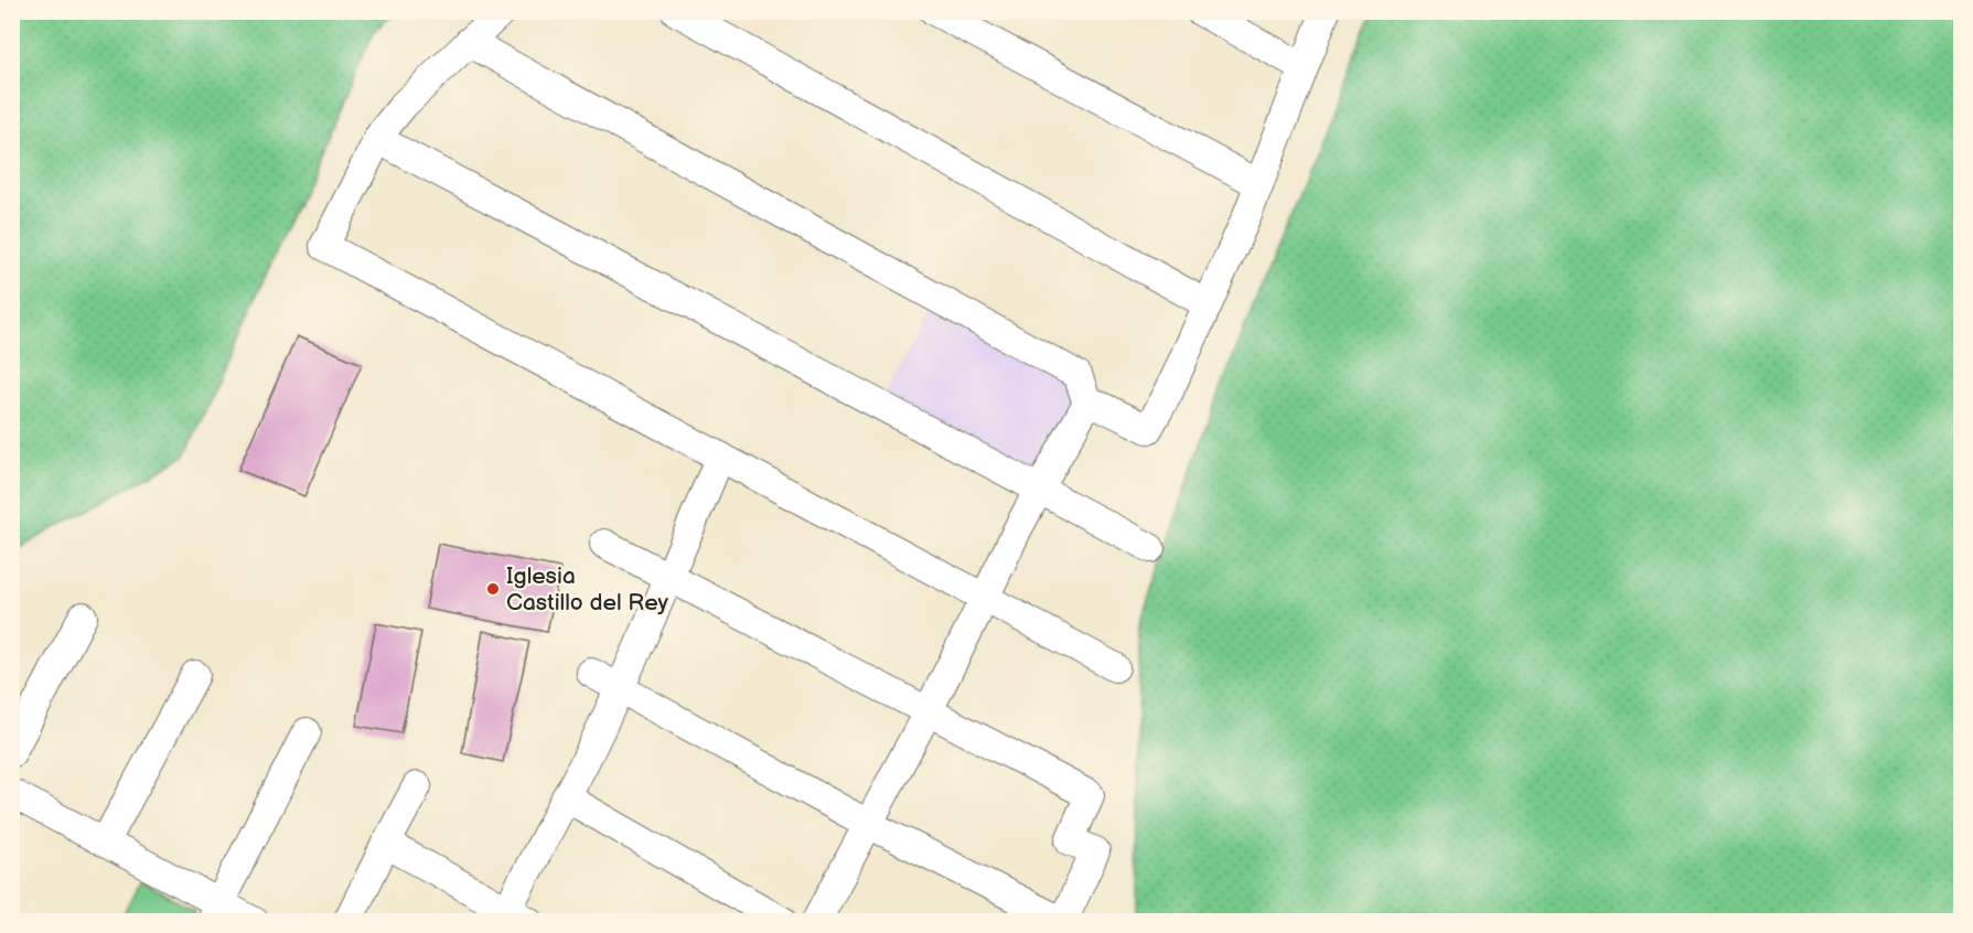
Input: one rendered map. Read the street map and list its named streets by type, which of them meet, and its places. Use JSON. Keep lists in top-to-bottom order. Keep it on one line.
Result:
{"places":["Iglesia Castillo del Rey"]}
